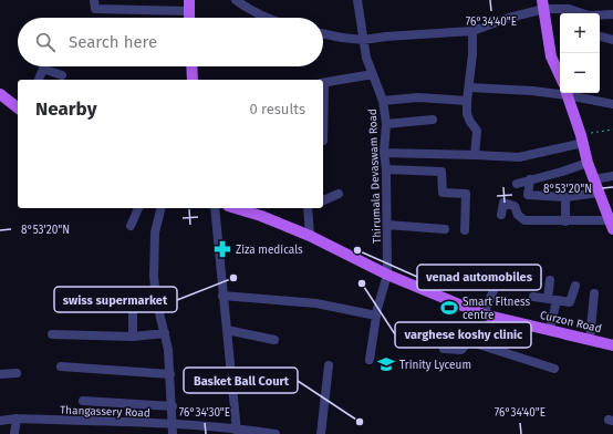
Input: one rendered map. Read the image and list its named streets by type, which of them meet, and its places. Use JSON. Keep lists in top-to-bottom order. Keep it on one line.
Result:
{"streets":{"main road":["Curzon Road"],"street":["Thirumala Devaswam Road","Thangassery Road"]},"crossings":[["Thirumala Devaswam Road","Curzon Road"]],"places":{"pharmacy":["Ziza medicals"],"other":["venad automobiles","swiss supermarket","varghese koshy clinic","Basket Ball Court"],"sports":["Smart Fitness centre"],"school or university":["Trinity Lyceum"]},"page":{"map_buttons":["+","−"],"search":"Search here","heading":["Nearby","0 results"]},"coordinates":["76°34'40\"E","8°53'20\"N","76°34'30\"E"]}
